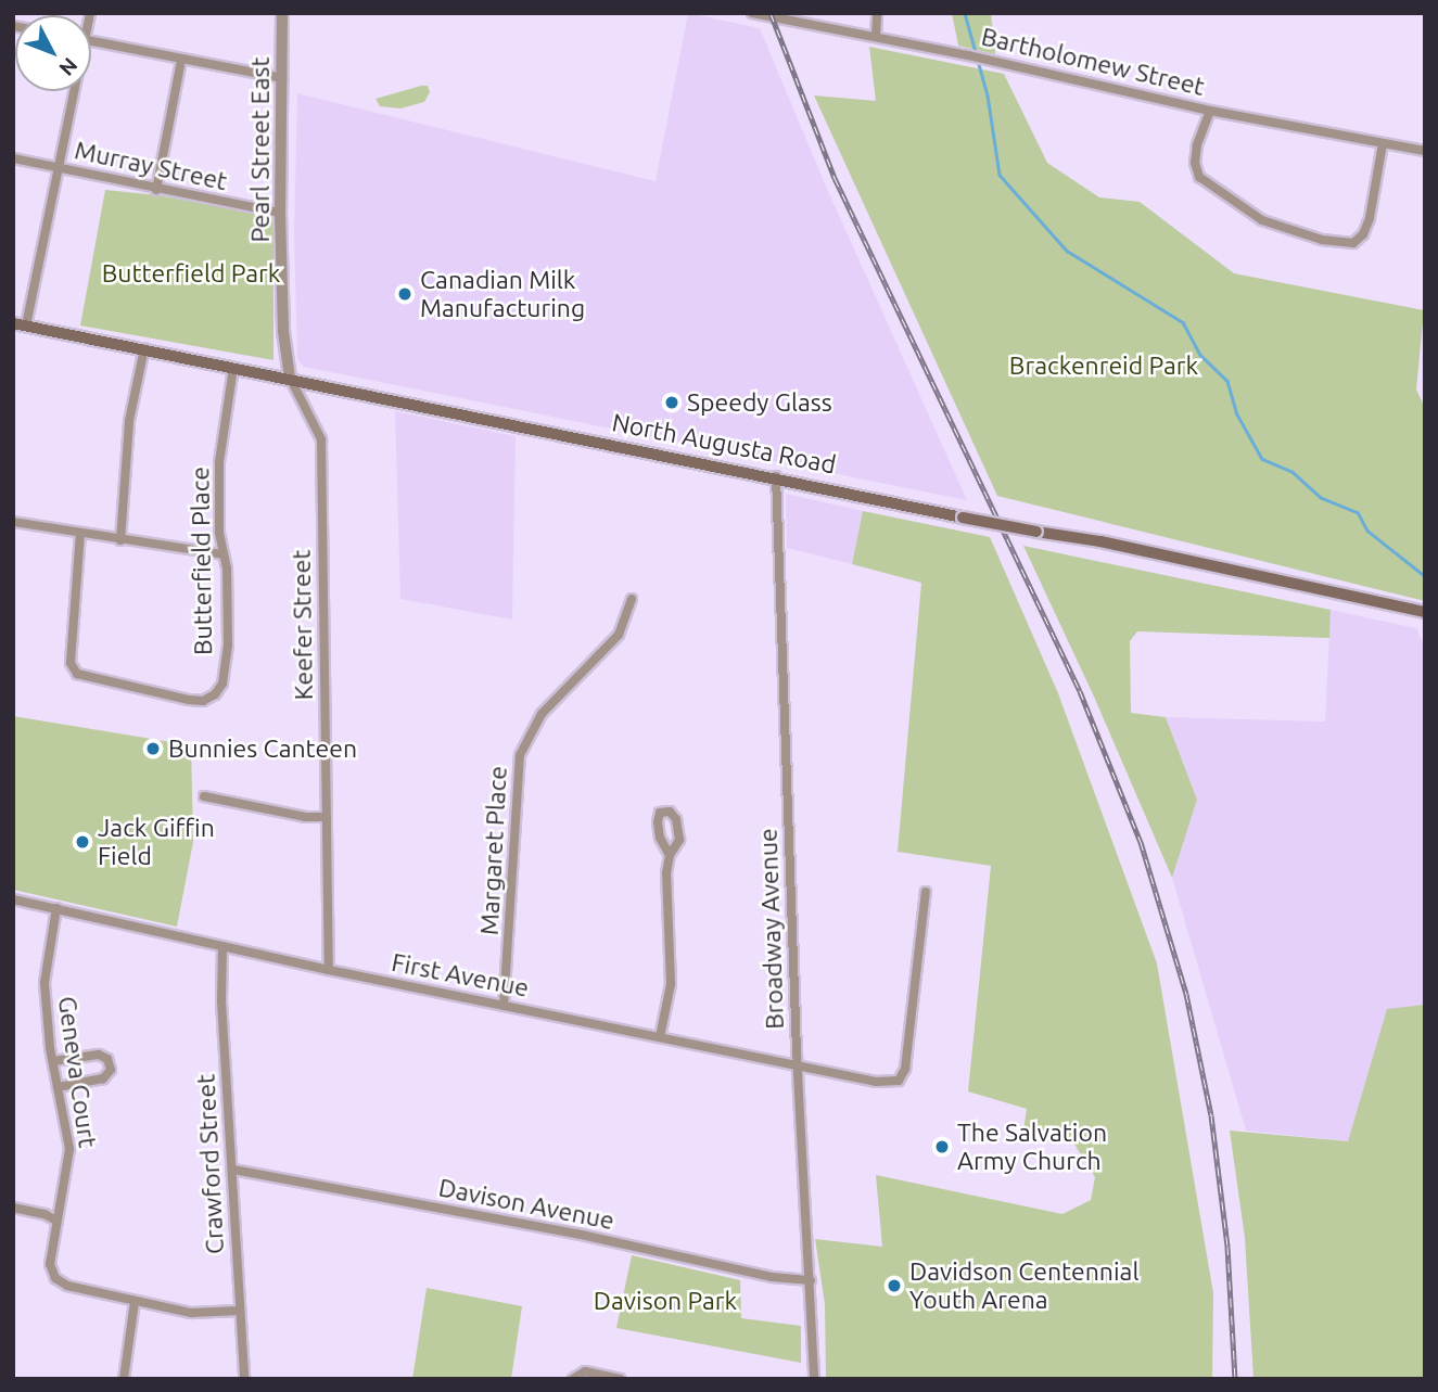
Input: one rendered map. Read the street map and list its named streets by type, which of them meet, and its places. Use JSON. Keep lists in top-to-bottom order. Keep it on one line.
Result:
{"streets":{"main road":["North Augusta Road"],"street":["Bartholomew Street","Pearl Street East","Murray Street","Butterfield Place","Keefer Street","Margaret Place","Broadway Avenue","First Avenue","Geneva Court","Crawford Street","Davison Avenue"]},"crossings":[["Pearl Street East","Murray Street"],["Pearl Street East","North Augusta Road"],["Pearl Street East","Keefer Street"],["North Augusta Road","Butterfield Place"],["North Augusta Road","Keefer Street"],["North Augusta Road","Broadway Avenue"],["Keefer Street","First Avenue"],["Margaret Place","First Avenue"],["Broadway Avenue","First Avenue"],["Broadway Avenue","Davison Avenue"],["First Avenue","Geneva Court"],["First Avenue","Crawford Street"],["Geneva Court","Crawford Street"],["Crawford Street","Davison Avenue"]],"parks":["Butterfield Park","Brackenreid Park","Davison Park"],"places":["Canadian Milk Manufacturing","Speedy Glass","Bunnies Canteen","Jack Giffin Field","The Salvation Army Church","Davidson Centennial Youth Arena"],"north":"bottom right"}
